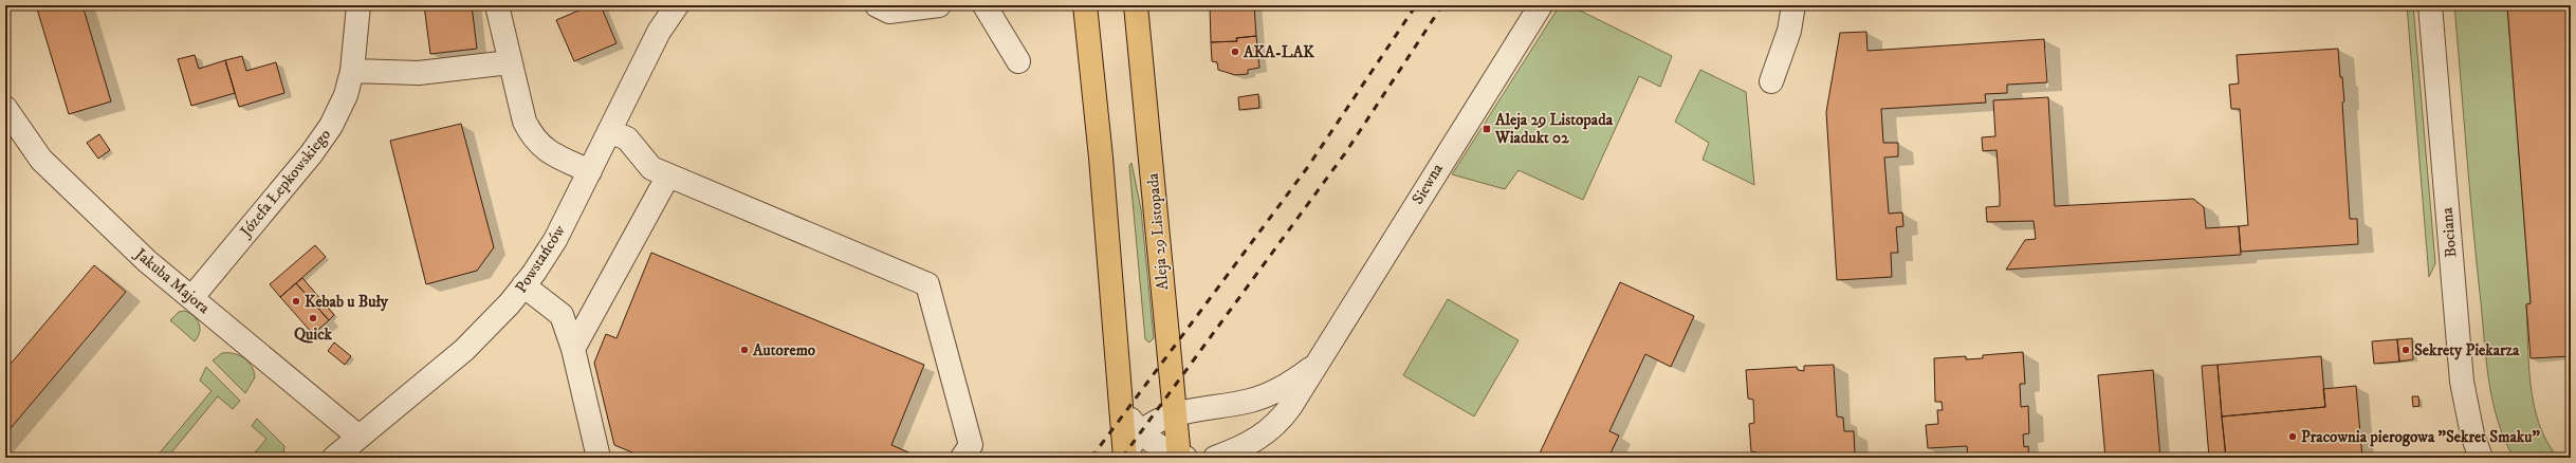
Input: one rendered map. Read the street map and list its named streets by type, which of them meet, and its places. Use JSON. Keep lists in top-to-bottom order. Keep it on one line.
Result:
{"streets":{"main road":["Aleja 29 Listopada"],"street":["Józefa Łepkowskiego","Siewna","Bociana","Powstańców","Jakuba Majora"]},"crossings":[["Józefa Łepkowskiego","Jakuba Majora"],["Siewna","Aleja 29 Listopada"],["Powstańców","Jakuba Majora"]],"places":{"other":["AKA-LAK","Kebab u Buły","Quick","Autoremo","Sekrety Piekarza","Pracownia pierogowa \"Sekret Smaku\""],"transit":["Aleja 29 Listopada Wiadukt 02"]}}
